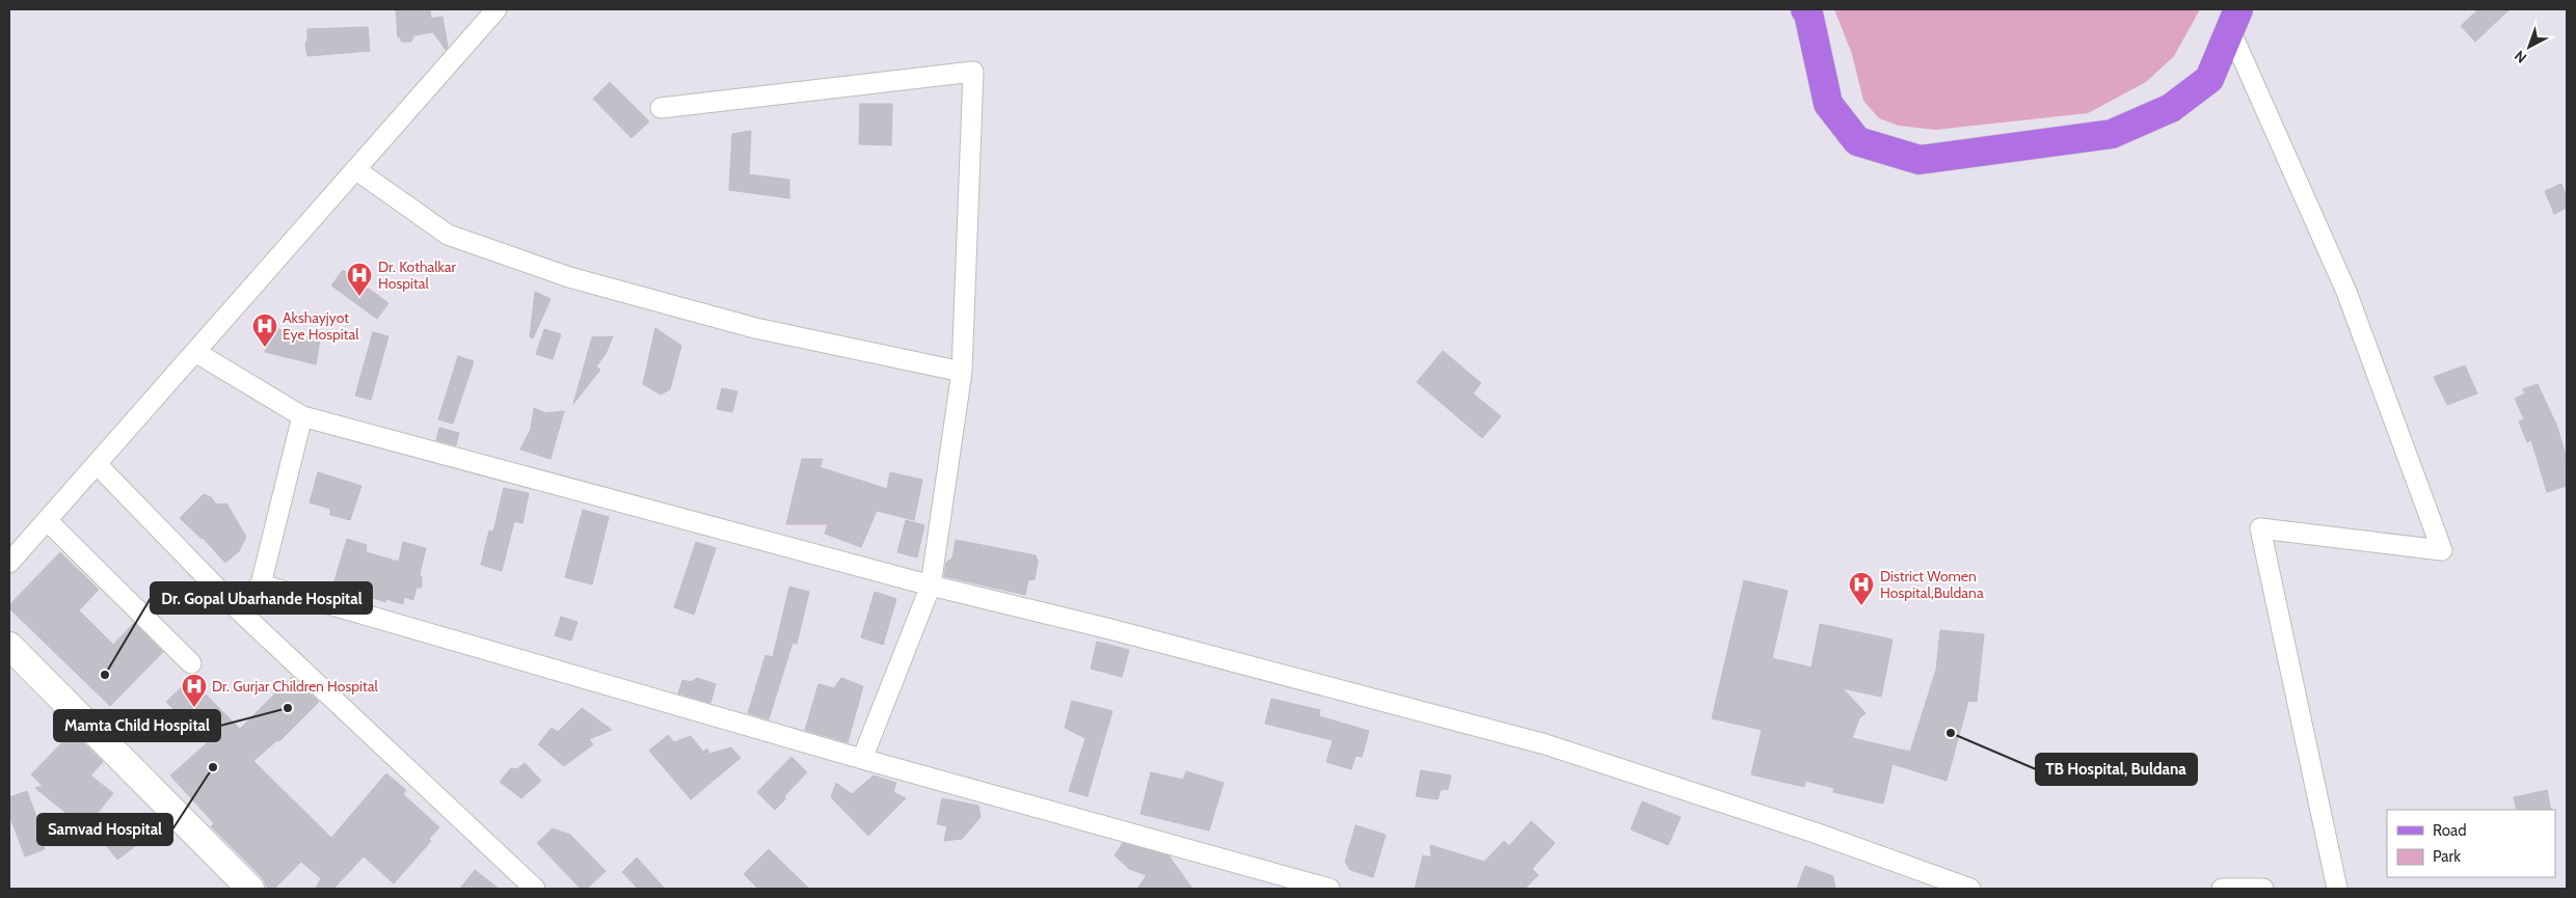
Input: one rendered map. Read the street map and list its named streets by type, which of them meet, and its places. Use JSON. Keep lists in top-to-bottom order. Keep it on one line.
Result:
{"places":{"hospital":["Dr. Kothalkar Hospital","Akshayjyot Eye Hospital","District Women Hospital,Buldana","Dr. Gurjar Children Hospital"],"other":["Dr. Gopal Ubarhande Hospital","Mamta Child Hospital","TB Hospital, Buldana","Samvad Hospital"]},"legend":["Road","Park"],"north":"bottom left"}
